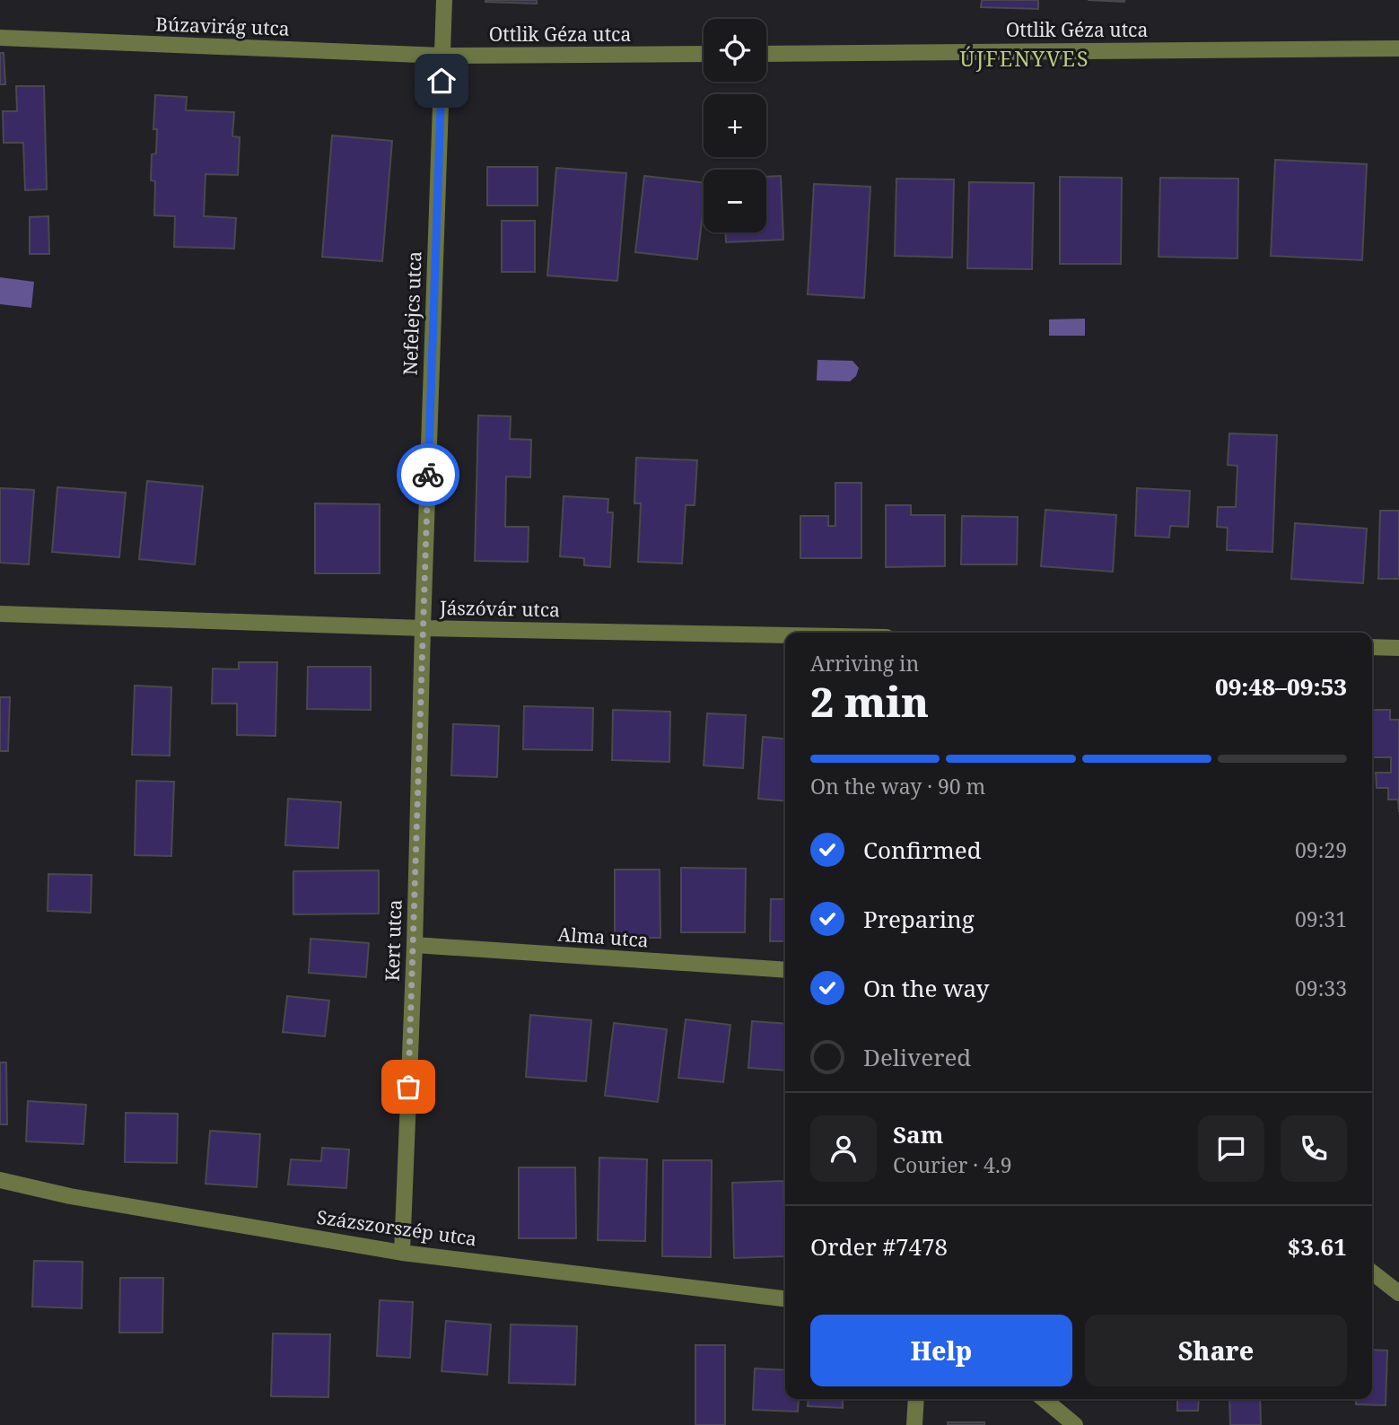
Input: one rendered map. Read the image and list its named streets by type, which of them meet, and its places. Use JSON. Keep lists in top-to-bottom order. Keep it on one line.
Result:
{"streets":{"street":["Búzavirág utca","Ottlik Géza utca","Nefelejcs utca","Jászóvár utca","Alma utca","Kert utca","Százszorszép utca"]},"crossings":[["Búzavirág utca","Ottlik Géza utca"],["Búzavirág utca","Nefelejcs utca"],["Ottlik Géza utca","Nefelejcs utca"],["Nefelejcs utca","Jászóvár utca"],["Nefelejcs utca","Kert utca"],["Jászóvár utca","Kert utca"],["Alma utca","Kert utca"],["Kert utca","Százszorszép utca"]],"districts":["ÚJFENYVES"],"page":{"map_buttons":["+","−"],"heading":["2 min","Arriving in","09:48–09:53"],"panel":["Sam","Courier · 4.9","Order #7478","$3.61"],"bar":"On the way · 90 m","list":[["Confirmed","09:29"],["Preparing","09:31"],["On the way","09:33"],"Delivered"],"buttons":["Help","Share"]}}
